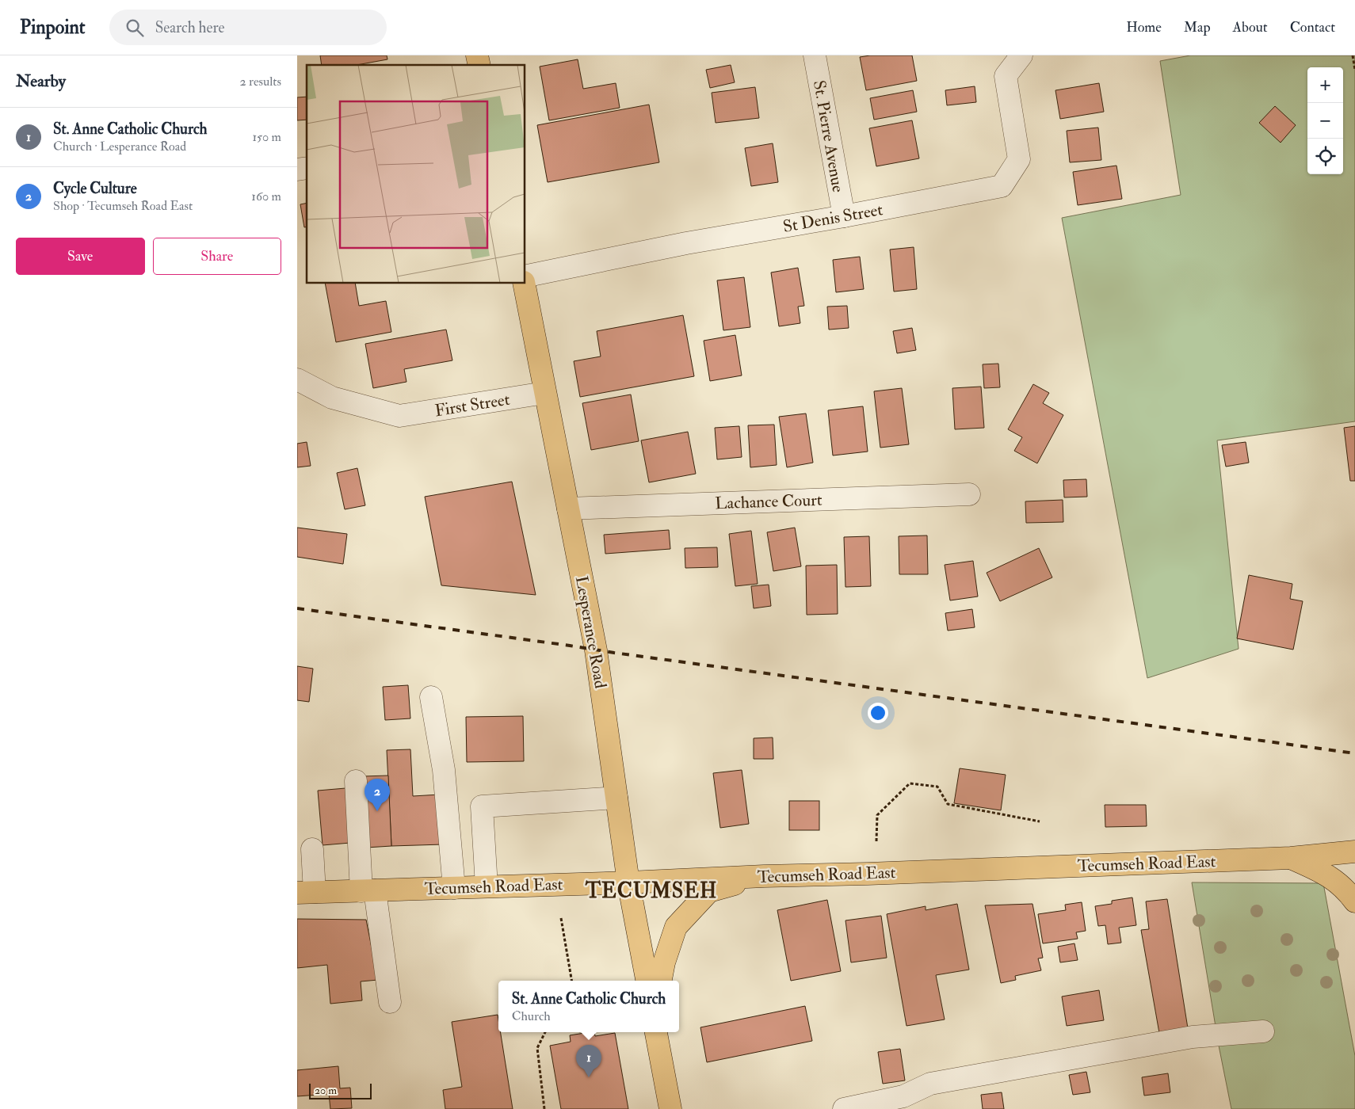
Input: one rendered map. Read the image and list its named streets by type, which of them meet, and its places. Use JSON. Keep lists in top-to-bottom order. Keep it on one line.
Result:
{"streets":{"main road":["Lesperance Road","Tecumseh Road East"],"street":["St. Pierre Avenue","St Denis Street","First Street","Lachance Court"]},"crossings":[["St. Pierre Avenue","St Denis Street"],["First Street","Lesperance Road"],["Lachance Court","Lesperance Road"],["Lesperance Road","Tecumseh Road East"]],"districts":["TECUMSEH"],"scale_bar":"20 m","page":{"header":"Pinpoint","search":"Search here","nav":["Home","Map","About","Contact"],"heading":["Nearby","2 results"],"map_buttons":["+","−"],"list":[{"mark":"1","name":"St. Anne Catholic Church","note":"Church · Lesperance Road","value":"150 m"},{"mark":"2","name":"Cycle Culture","note":"Shop · Tecumseh Road East","value":"160 m"}],"buttons":["Save","Share"],"pins":["2","1"],"popup":["St. Anne Catholic Church","Church"],"scale":"20 m"}}
